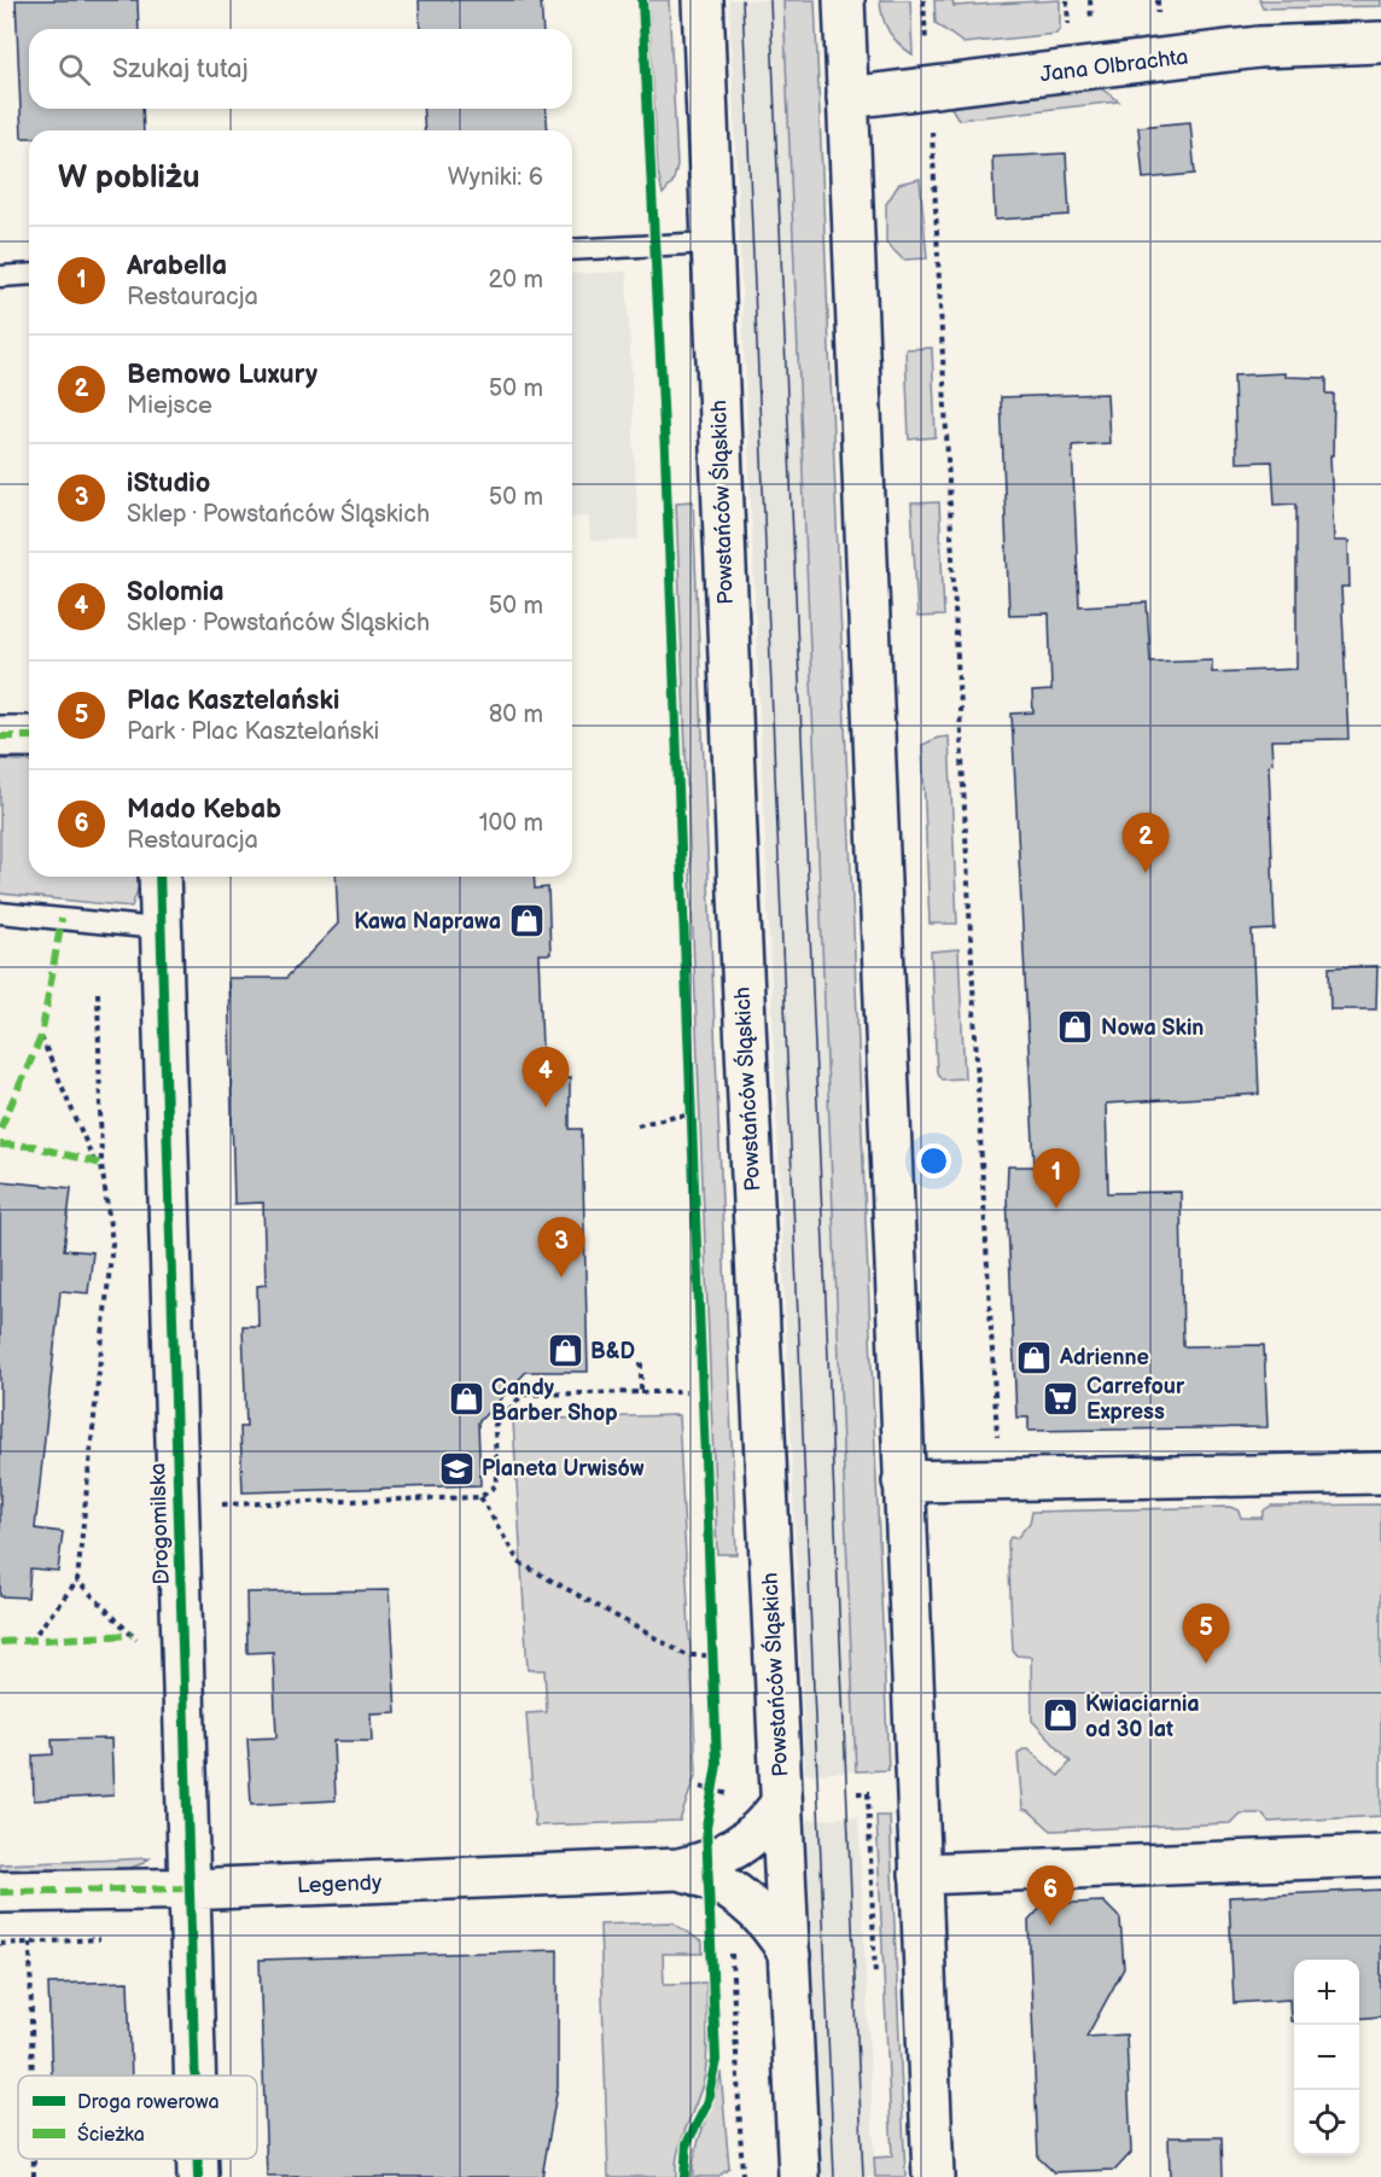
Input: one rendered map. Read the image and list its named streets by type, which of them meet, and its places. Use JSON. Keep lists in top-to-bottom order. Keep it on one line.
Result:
{"streets":{"main road":["Jana Olbrachta","Powstańców Śląskich","Drogomilska","Legendy"]},"crossings":[["Powstańców Śląskich","Legendy"],["Drogomilska","Legendy"]],"places":{"shop":["Kawa Naprawa","Nowa Skin","B&D","Adrienne","Candy Barber Shop","Kwiaciarnia od 30 lat"],"supermarket":["Carrefour Express"],"school or university":["Planeta Urwisów"]},"legend":["Droga rowerowa","Ścieżka"],"page":{"search":"Szukaj tutaj","heading":["W pobliżu","Wyniki: 6"],"list":[{"mark":"1","name":"Arabella","note":"Restauracja","value":"20 m"},{"mark":"2","name":"Bemowo Luxury","note":"Miejsce","value":"50 m"},{"mark":"3","name":"iStudio","note":"Sklep · Powstańców Śląskich","value":"50 m"},{"mark":"4","name":"Solomia","note":"Sklep · Powstańców Śląskich","value":"50 m"},{"mark":"5","name":"Plac Kasztelański","note":"Park · Plac Kasztelański","value":"80 m"},{"mark":"6","name":"Mado Kebab","note":"Restauracja","value":"100 m"}],"pins":["2","4","1","3","5","6"],"map_buttons":["+","−"]}}
